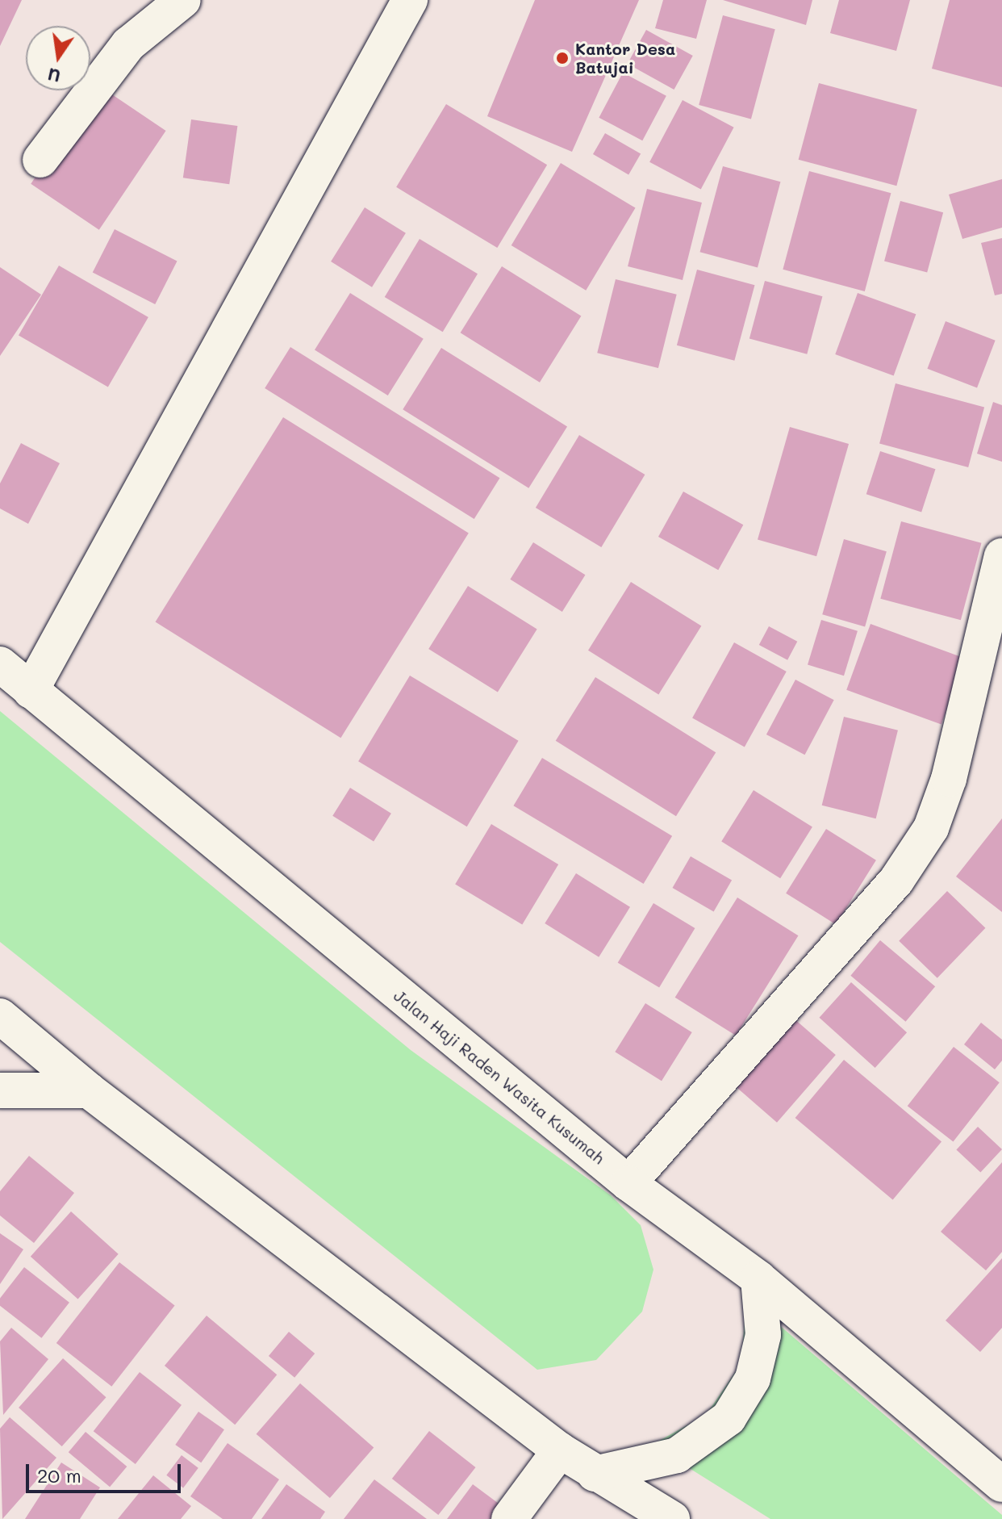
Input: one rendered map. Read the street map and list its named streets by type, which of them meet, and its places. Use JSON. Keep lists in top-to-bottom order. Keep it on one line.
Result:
{"streets":{"main road":["Jalan Haji Raden Wasita Kusumah"]},"places":["Kantor Desa Batujai"],"scale_bar":"20 m","north":"bottom"}
